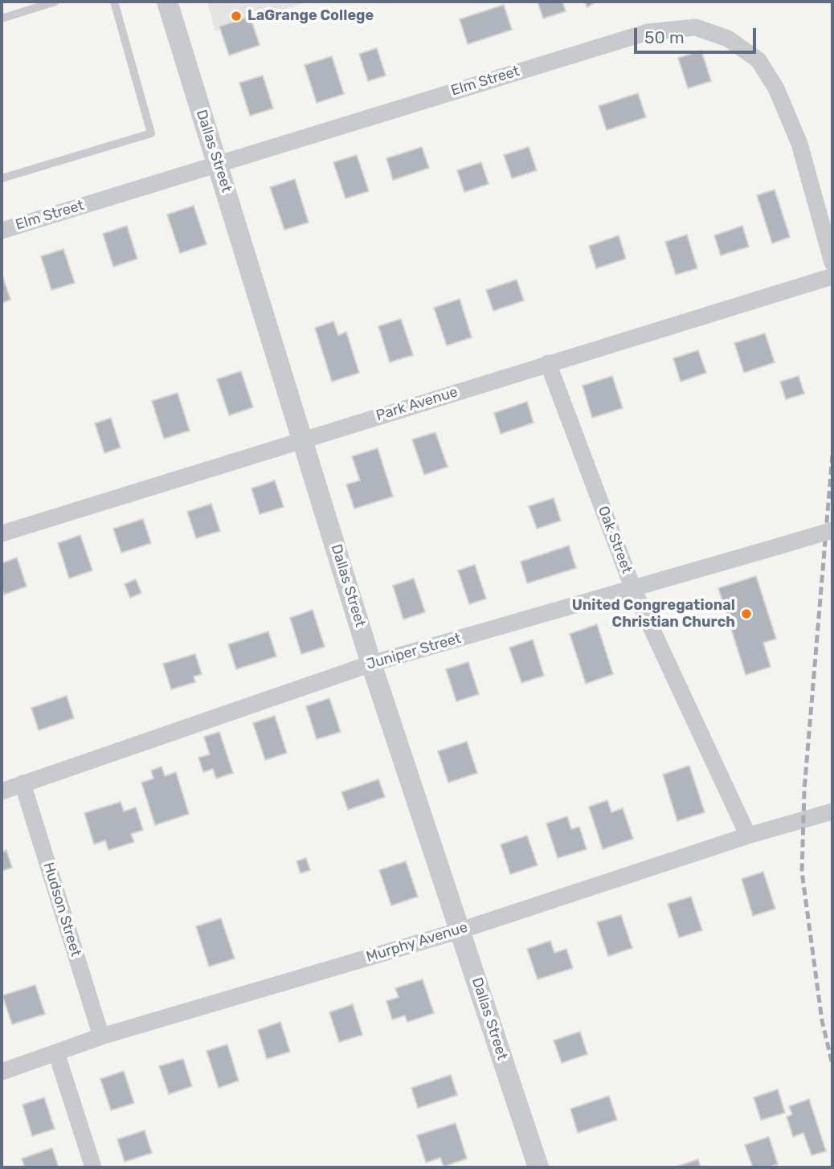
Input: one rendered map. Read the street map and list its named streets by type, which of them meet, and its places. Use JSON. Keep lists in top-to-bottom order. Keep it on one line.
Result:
{"streets":{"street":["Elm Street","Dallas Street","Park Avenue","Oak Street","Juniper Street","Hudson Street","Murphy Avenue"]},"crossings":[["Elm Street","Dallas Street"],["Dallas Street","Park Avenue"],["Dallas Street","Juniper Street"],["Dallas Street","Murphy Avenue"],["Park Avenue","Oak Street"],["Oak Street","Juniper Street"],["Oak Street","Murphy Avenue"],["Juniper Street","Hudson Street"],["Hudson Street","Murphy Avenue"]],"places":["LaGrange College","United Congregational Christian Church"],"scale_bar":"50 m"}
